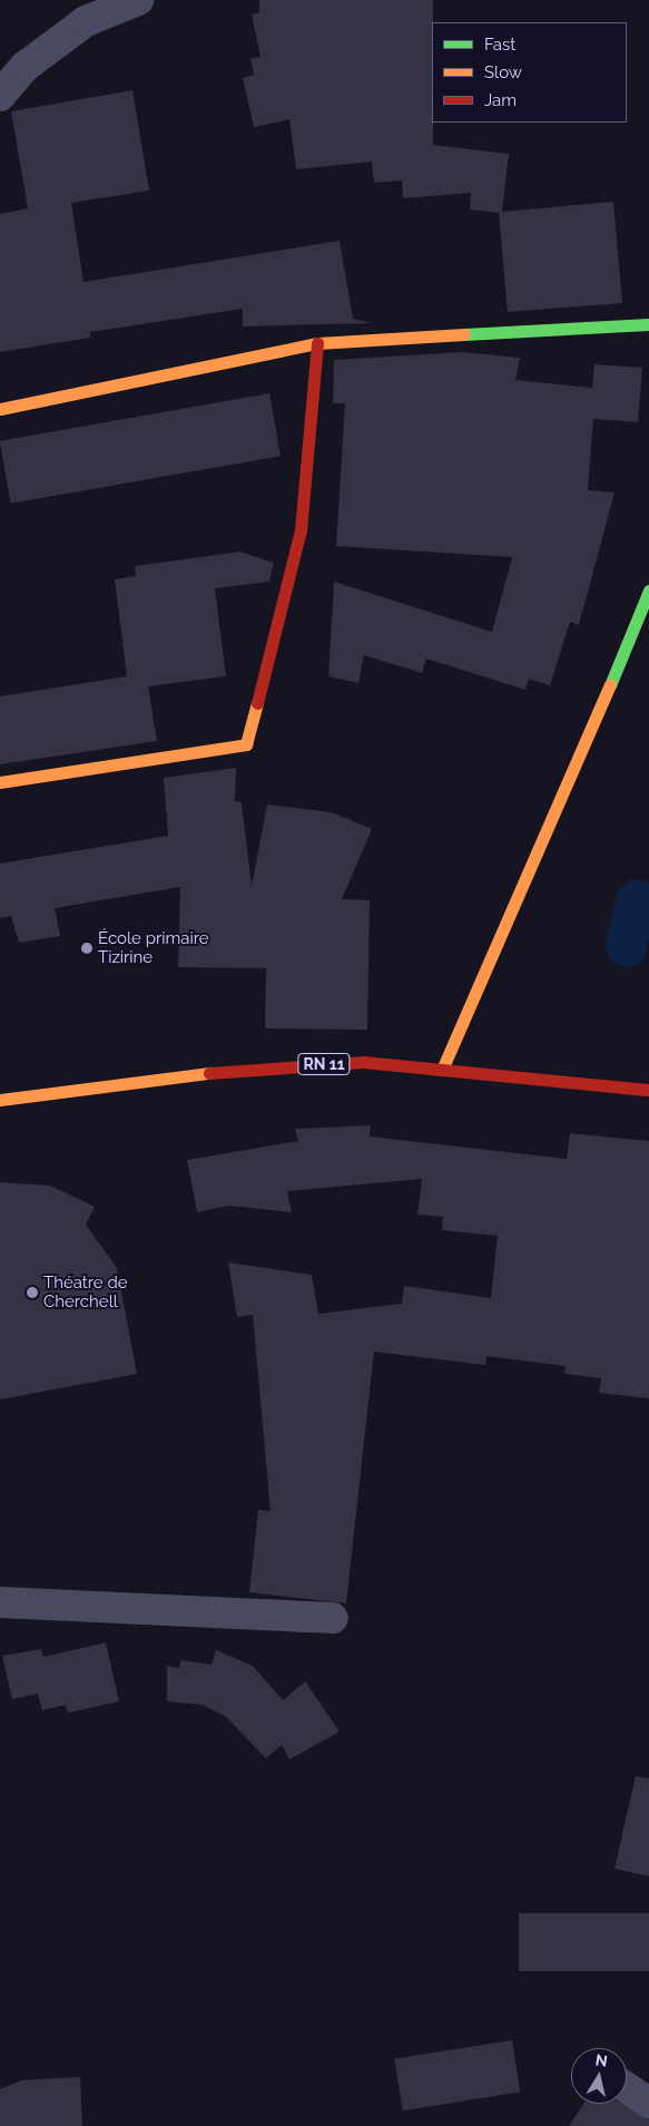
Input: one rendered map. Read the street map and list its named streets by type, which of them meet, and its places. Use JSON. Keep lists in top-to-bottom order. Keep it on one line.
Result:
{"streets":{"street":["RN 11"]},"places":["École primaire Tizirine","Théatre de Cherchell"],"legend":["Fast","Slow","Jam"],"north":"top"}
